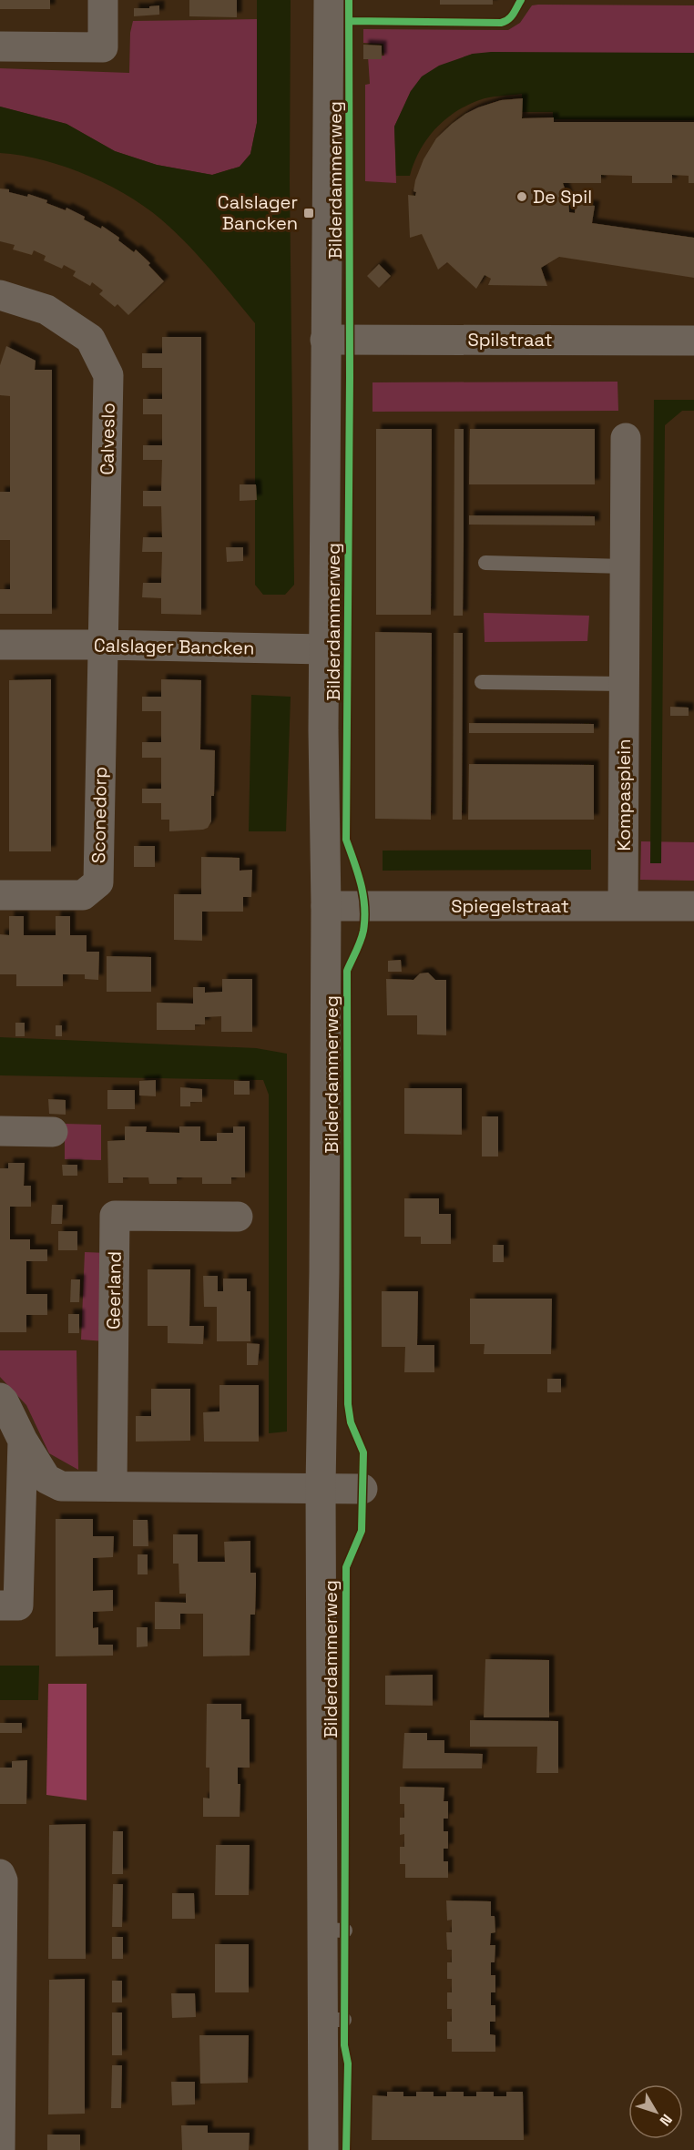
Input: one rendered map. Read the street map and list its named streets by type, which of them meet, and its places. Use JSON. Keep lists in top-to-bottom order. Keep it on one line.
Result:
{"streets":{"street":["Bilderdammerweg","Spilstraat","Calveslo","Calslager Bancken","Kompasplein","Sconedorp","Spiegelstraat","Geerland"]},"crossings":[["Bilderdammerweg","Spilstraat"],["Bilderdammerweg","Calslager Bancken"],["Bilderdammerweg","Spiegelstraat"],["Calveslo","Calslager Bancken"],["Calveslo","Sconedorp"],["Calslager Bancken","Sconedorp"],["Kompasplein","Spiegelstraat"]],"places":{"other":["De Spil"],"transit":["Calslager Bancken"]},"north":"bottom right"}
